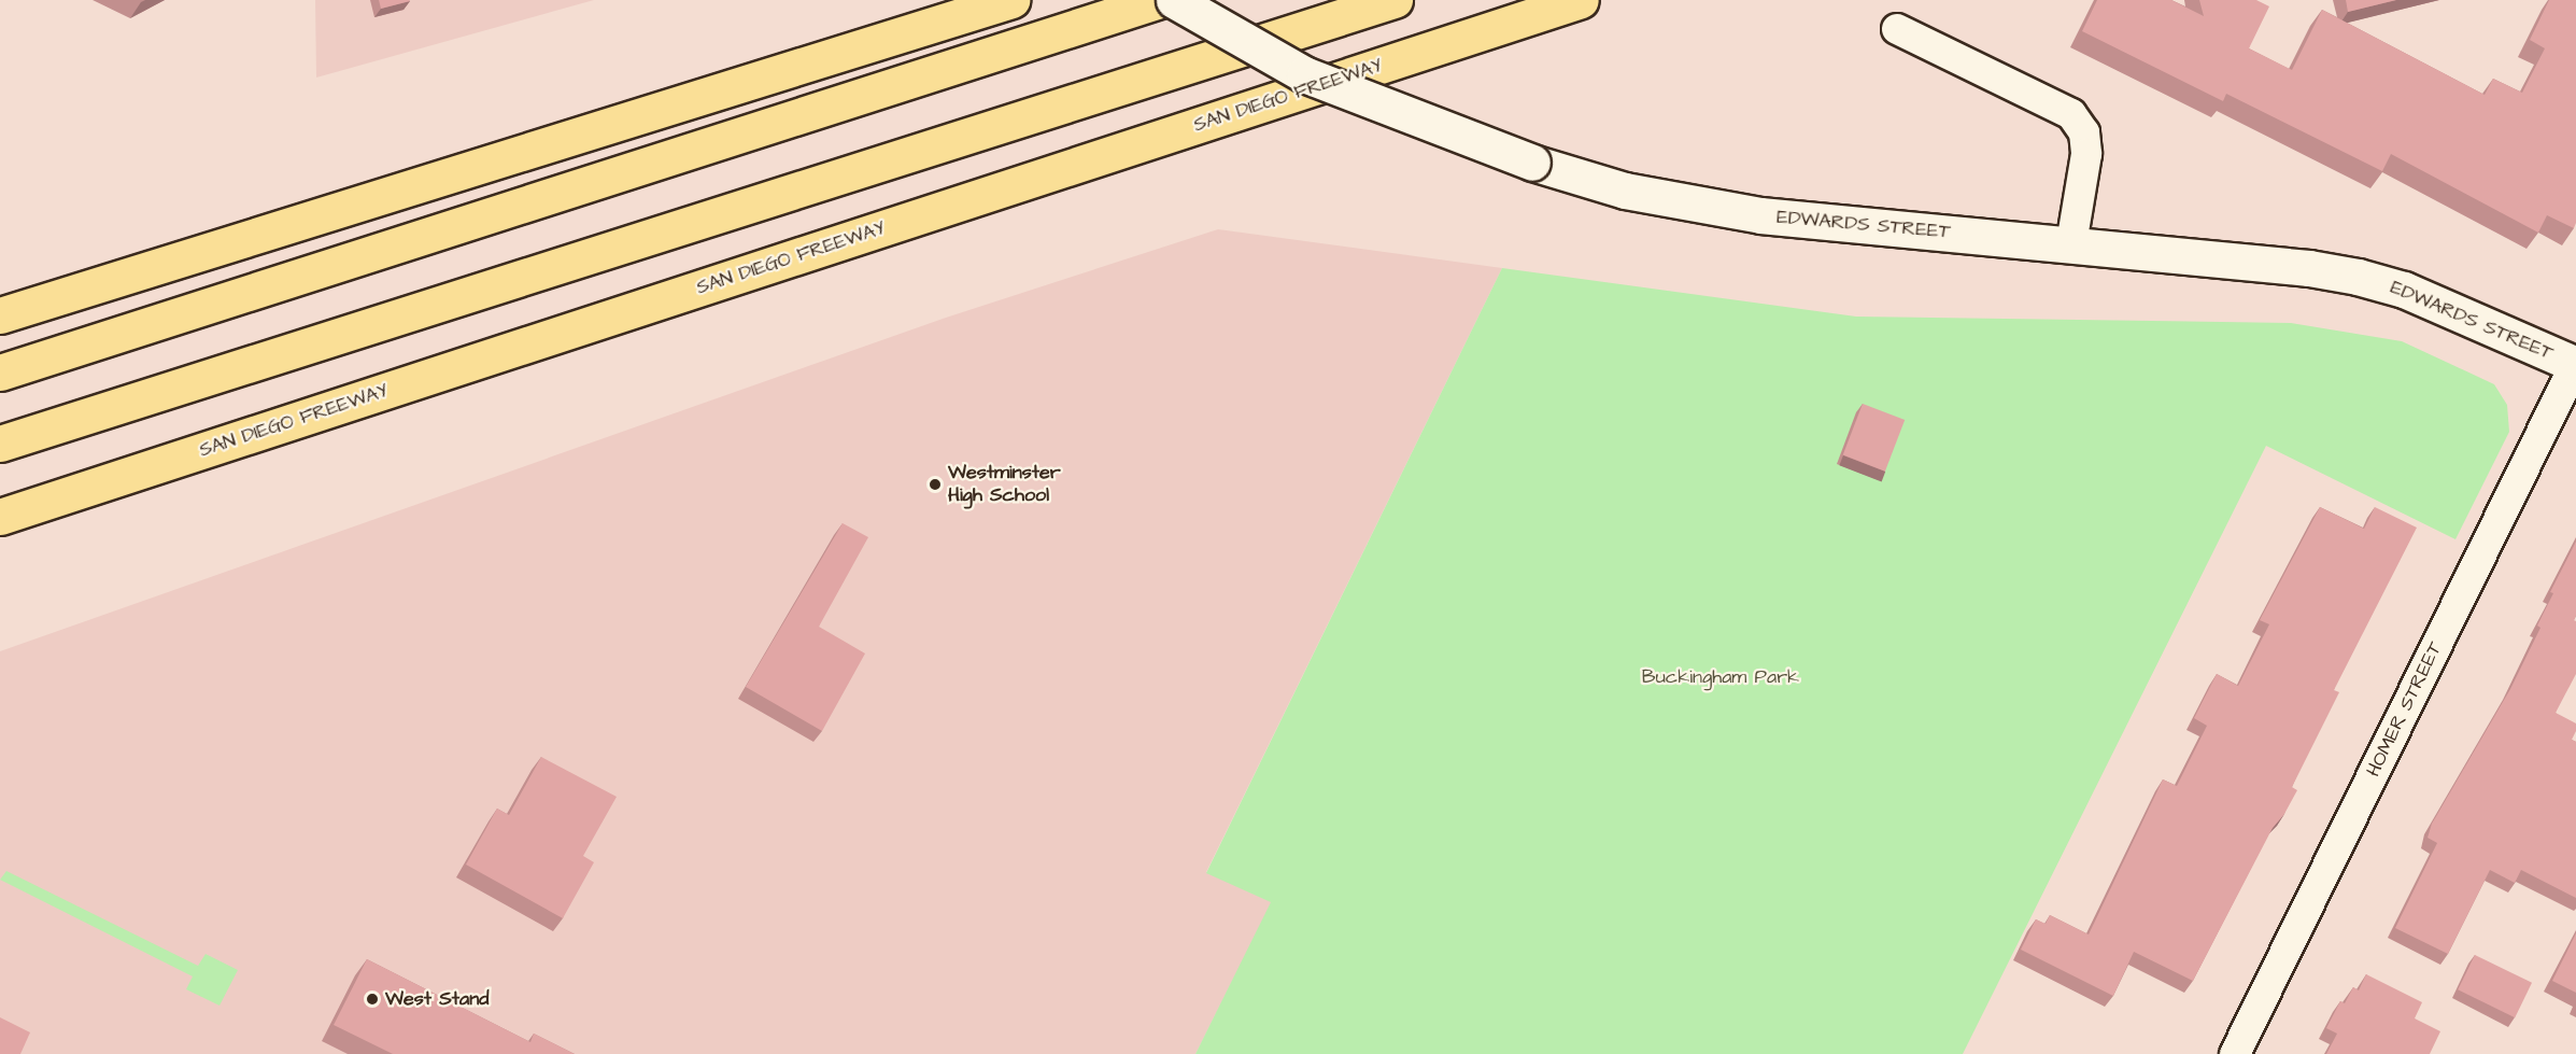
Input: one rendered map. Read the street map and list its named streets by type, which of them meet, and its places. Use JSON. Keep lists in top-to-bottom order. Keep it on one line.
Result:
{"streets":{"highway":["SAN DIEGO FREEWAY"],"street":["EDWARDS STREET","HOMER STREET"]},"crossings":[["EDWARDS STREET","HOMER STREET"]],"parks":["Buckingham Park"],"places":["Westminster High School","West Stand"]}
